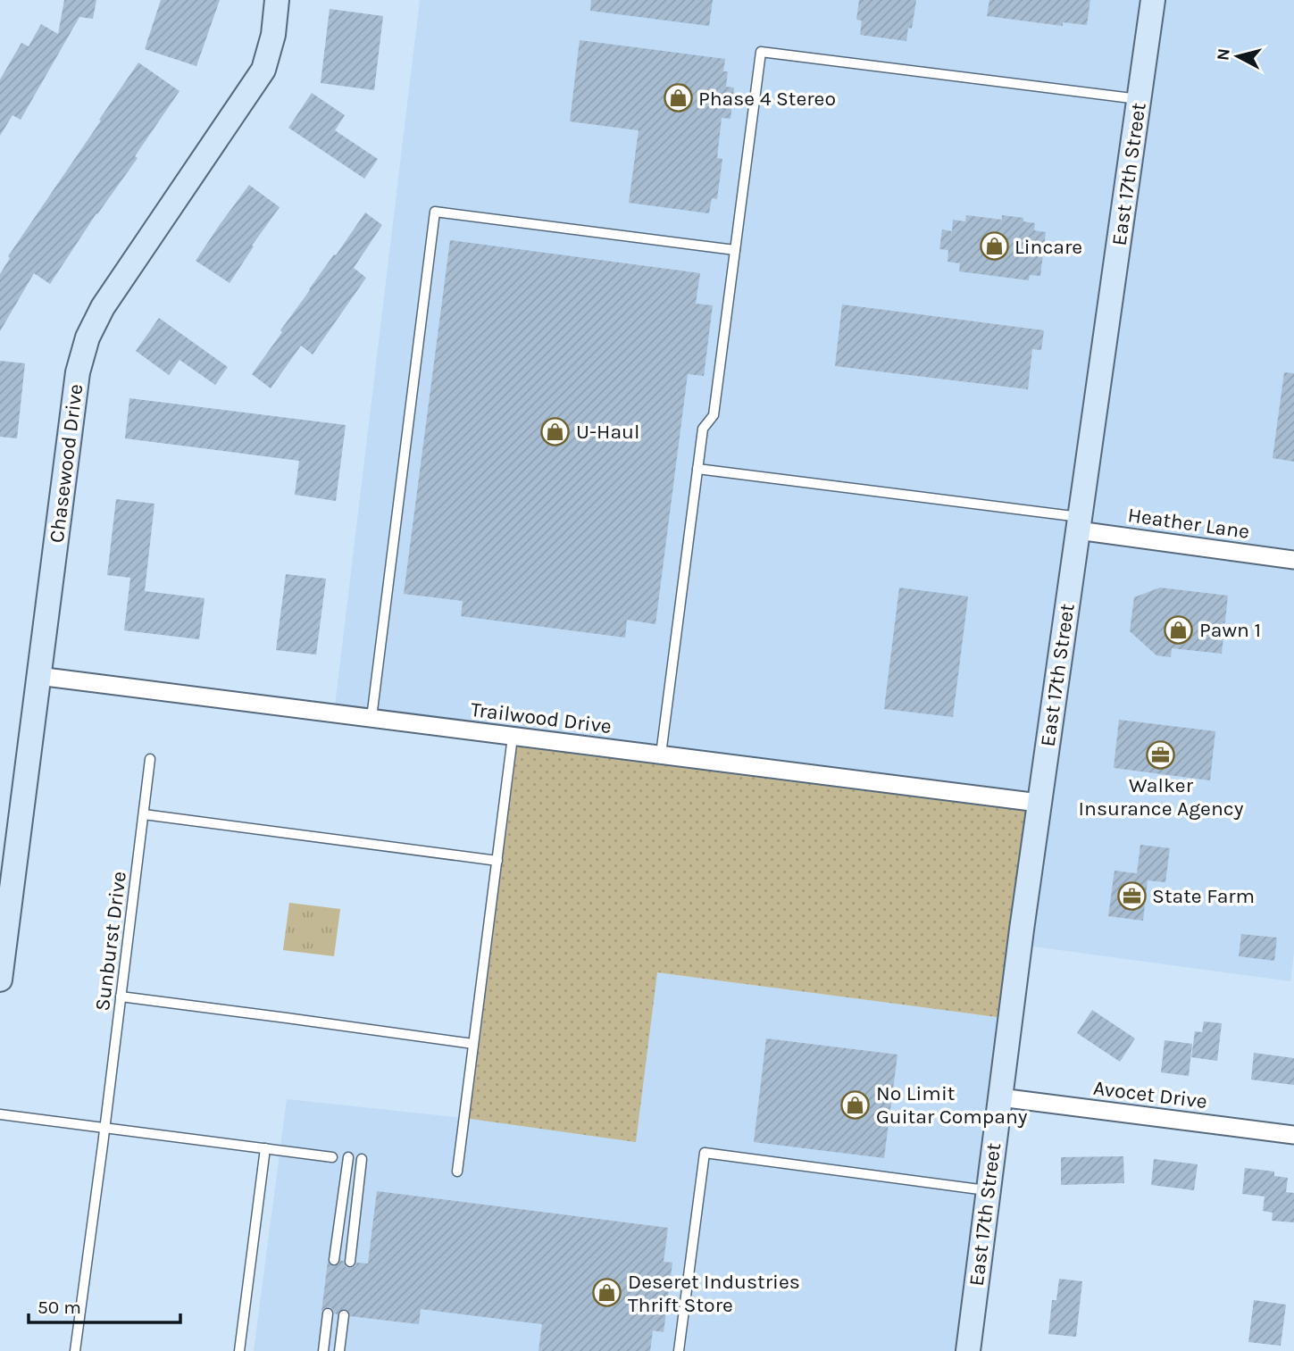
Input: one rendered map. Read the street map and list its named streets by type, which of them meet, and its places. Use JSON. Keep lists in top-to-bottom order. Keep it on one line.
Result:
{"streets":{"main road":["East 17th Street","Chasewood Drive"],"street":["Heather Lane","Trailwood Drive","Avocet Drive"],"lane":["Sunburst Drive"]},"crossings":[["East 17th Street","Heather Lane"],["East 17th Street","Trailwood Drive"],["East 17th Street","Avocet Drive"],["Chasewood Drive","Trailwood Drive"]],"places":{"shop":["Phase 4 Stereo","Lincare","U-Haul","Pawn 1","No Limit Guitar Company","Deseret Industries Thrift Store"],"office":["Walker Insurance Agency","State Farm"]},"scale_bar":"50 m","north":"left"}
